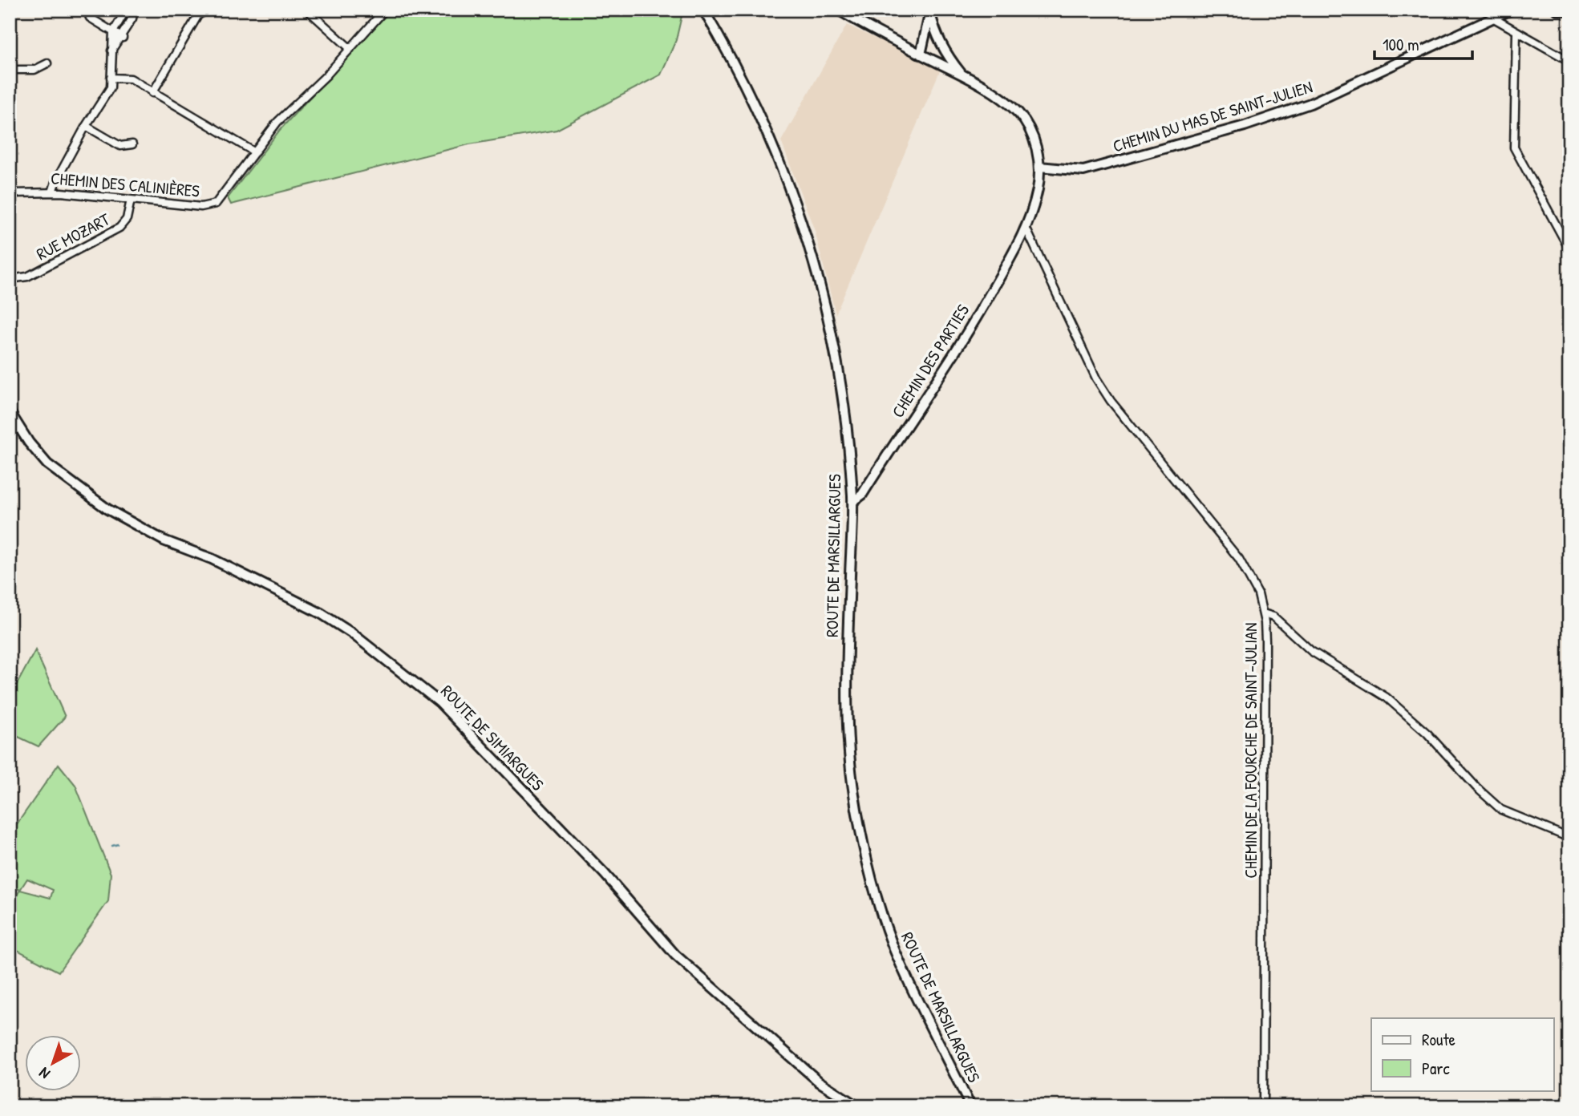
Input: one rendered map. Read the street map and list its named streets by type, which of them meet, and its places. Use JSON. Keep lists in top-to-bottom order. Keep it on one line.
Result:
{"streets":{"street":["CHEMIN DU MAS DE SAINT-JULIEN","CHEMIN DES CALINIÈRES","RUE MOZART","CHEMIN DES PARTIES","ROUTE DE MARSILLARGUES","ROUTE DE SIMIARGUES","CHEMIN DE LA FOURCHE DE SAINT-JULIAN"]},"crossings":[["CHEMIN DU MAS DE SAINT-JULIEN","CHEMIN DES PARTIES"],["CHEMIN DES CALINIÈRES","RUE MOZART"],["CHEMIN DES PARTIES","ROUTE DE MARSILLARGUES"],["CHEMIN DES PARTIES","CHEMIN DE LA FOURCHE DE SAINT-JULIAN"]],"legend":["Route","Parc"],"scale_bar":"100 m","north":"bottom left"}
